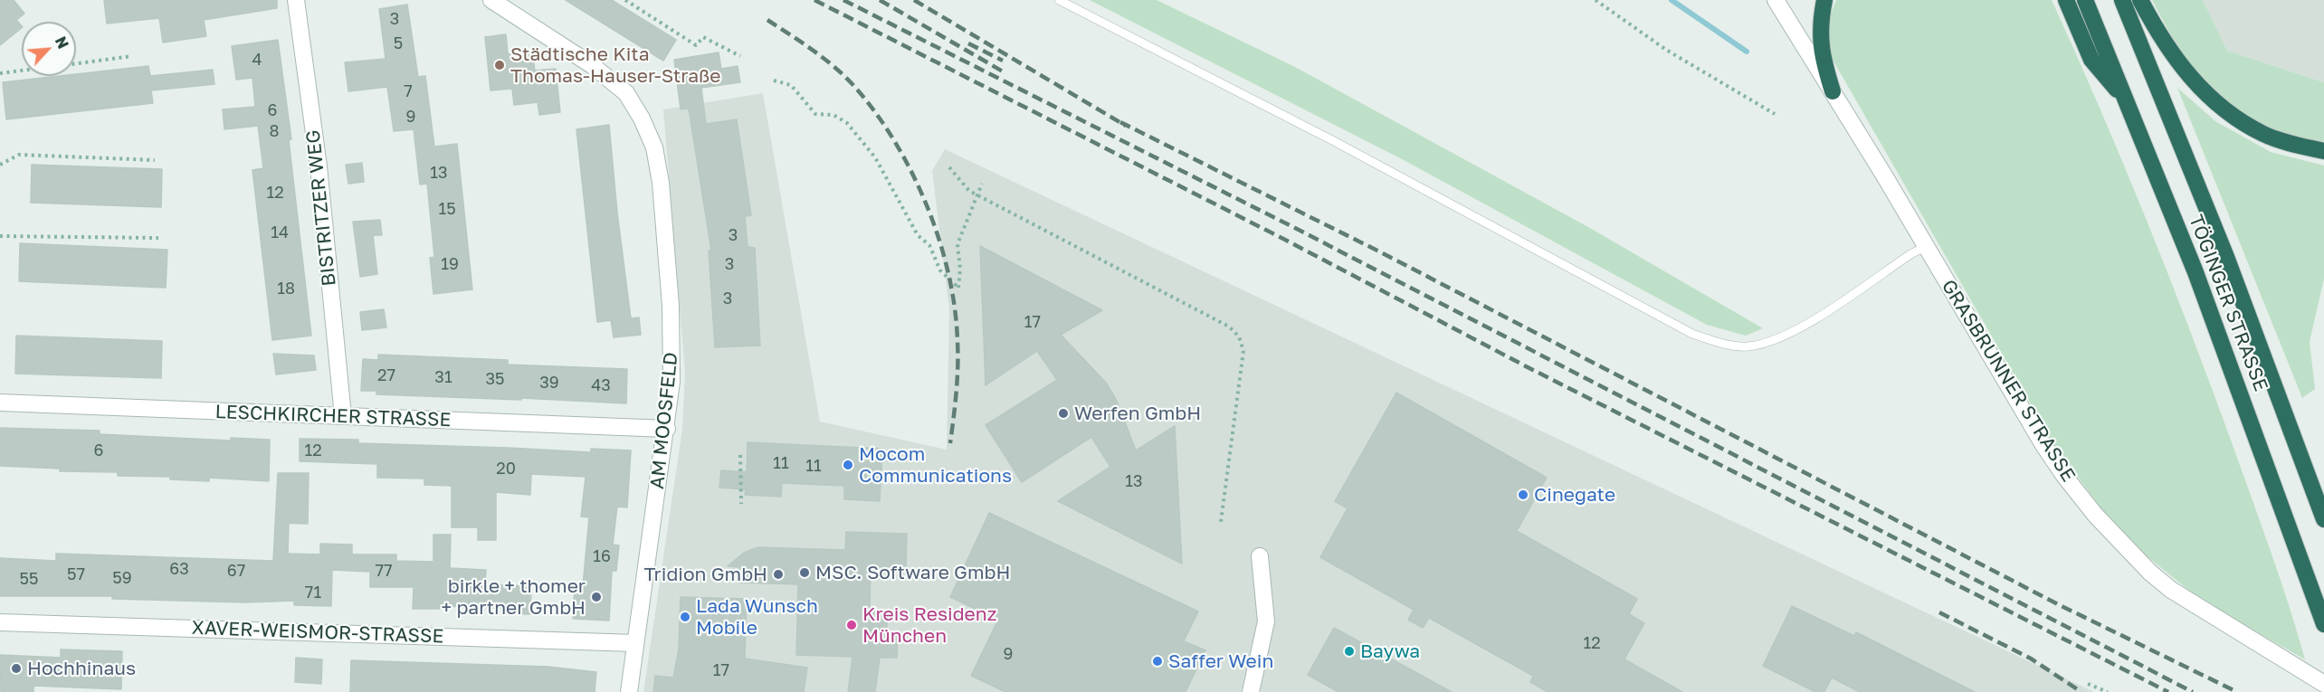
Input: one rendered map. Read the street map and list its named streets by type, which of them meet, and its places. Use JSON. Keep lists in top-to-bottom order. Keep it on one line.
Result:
{"streets":{"highway":["TÖGINGER STRASSE"],"street":["BISTRITZER WEG","GRASBRUNNER STRASSE","LESCHKIRCHER STRASSE","AM MOOSFELD","XAVER-WEISMOR-STRASSE"]},"crossings":[["BISTRITZER WEG","LESCHKIRCHER STRASSE"],["LESCHKIRCHER STRASSE","AM MOOSFELD"],["AM MOOSFELD","XAVER-WEISMOR-STRASSE"]],"places":["Städtische Kita Thomas-Hauser-Straße","Werfen GmbH","Mocom Communications","Cinegate","MSC. Software GmbH","Tridion GmbH","birkle + thomer + partner GmbH","Lada Wunsch Mobile","Kreis Residenz München","Baywa","Saffer Wein","Hochhinaus"],"house_numbers":["3","5","4","7","6","9","8","13","12","15","14","3","19","3","18","3","17","27","31","35","39","43","6","12","11","11","20","13","16","63","67","77","57","59","55","71","12","9","17"],"north":"top right"}
